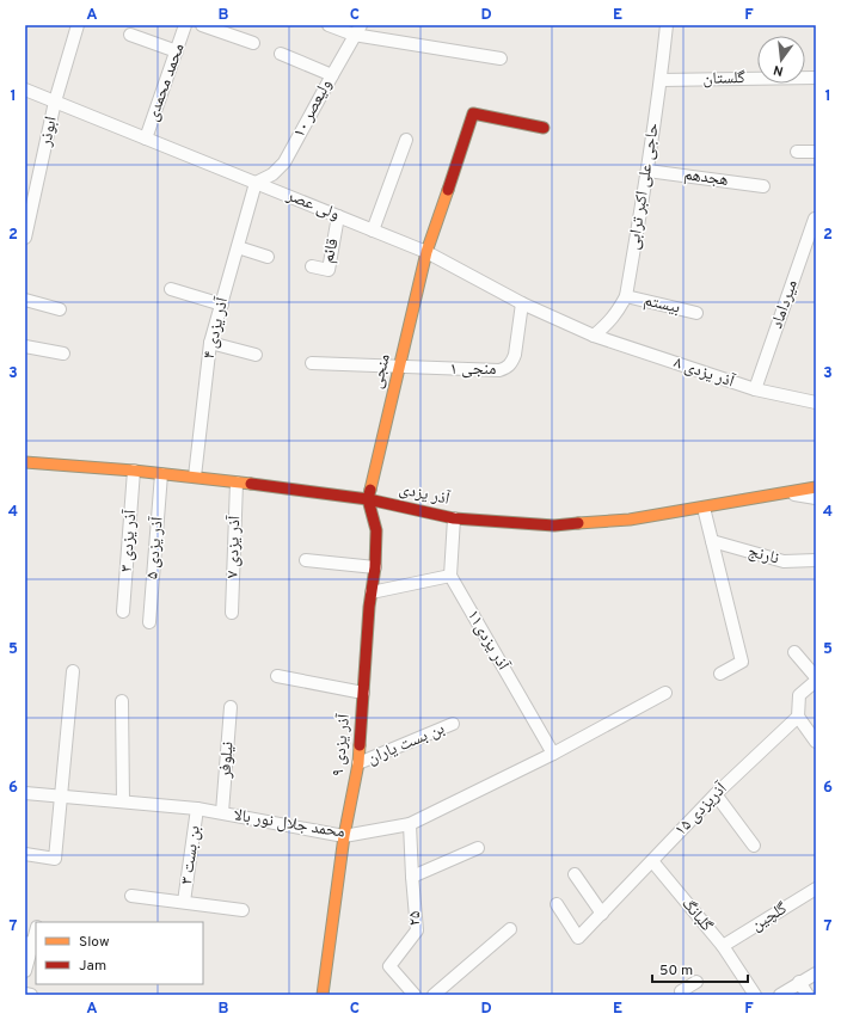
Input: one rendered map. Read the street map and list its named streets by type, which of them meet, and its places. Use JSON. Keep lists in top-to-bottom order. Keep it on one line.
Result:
{"streets":{"street":["گلستان","محمد محمدی","۱۰ ولیعصر","ابوذر","هجدهم","حاجی علی اکبر ترابی","ولی عصر","قائم","بیستم","میرداماد","۴ آذر یزدی","منجی ۱","منجی","۸ آذر یزدی","آذر یزدی","آذر یزدی ۳","آذر یزدی ۷","آذر یزدی ۵","نارنج","آذر یزدی۱۱","بن بست یاران","آذر یزدی ۹","نیلوفر","۱۵ آذریزدی","محمد جلال نور بالا","بن بست ۳","گلبانگ","گلچین","۲۵"]},"crossings":[["گلستان","حاجی علی اکبر ترابی"],["محمد محمدی","ولی عصر"],["۱۰ ولیعصر","ولی عصر"],["۱۰ ولیعصر","۴ آذر یزدی"],["ابوذر","ولی عصر"],["هجدهم","حاجی علی اکبر ترابی"],["حاجی علی اکبر ترابی","ولی عصر"],["حاجی علی اکبر ترابی","بیستم"],["حاجی علی اکبر ترابی","۸ آذر یزدی"],["ولی عصر","قائم"],["ولی عصر","۴ آذر یزدی"],["ولی عصر","منجی ۱"],["ولی عصر","منجی"],["ولی عصر","۸ آذر یزدی"],["میرداماد","۸ آذر یزدی"],["۴ آذر یزدی","آذر یزدی"],["منجی ۱","منجی"],["منجی","آذر یزدی"],["منجی","آذر یزدی ۹"],["آذر یزدی","آذر یزدی ۳"],["آذر یزدی","آذر یزدی ۷"],["آذر یزدی","آذر یزدی ۵"],["آذر یزدی","آذر یزدی ۹"],["آذر یزدی۱۱","محمد جلال نور بالا"],["بن بست یاران","آذر یزدی ۹"],["آذر یزدی ۹","محمد جلال نور بالا"],["نیلوفر","محمد جلال نور بالا"],["۱۵ آذریزدی","گلبانگ"],["محمد جلال نور بالا","بن بست ۳"],["محمد جلال نور بالا","۲۵"],["گلبانگ","گلچین"]],"legend":["Slow","Jam"],"scale_bar":"50 m","north":"bottom","grid":{"columns":["A","B","C","D","E","F"],"rows":["1","2","3","4","5","6","7"]}}
